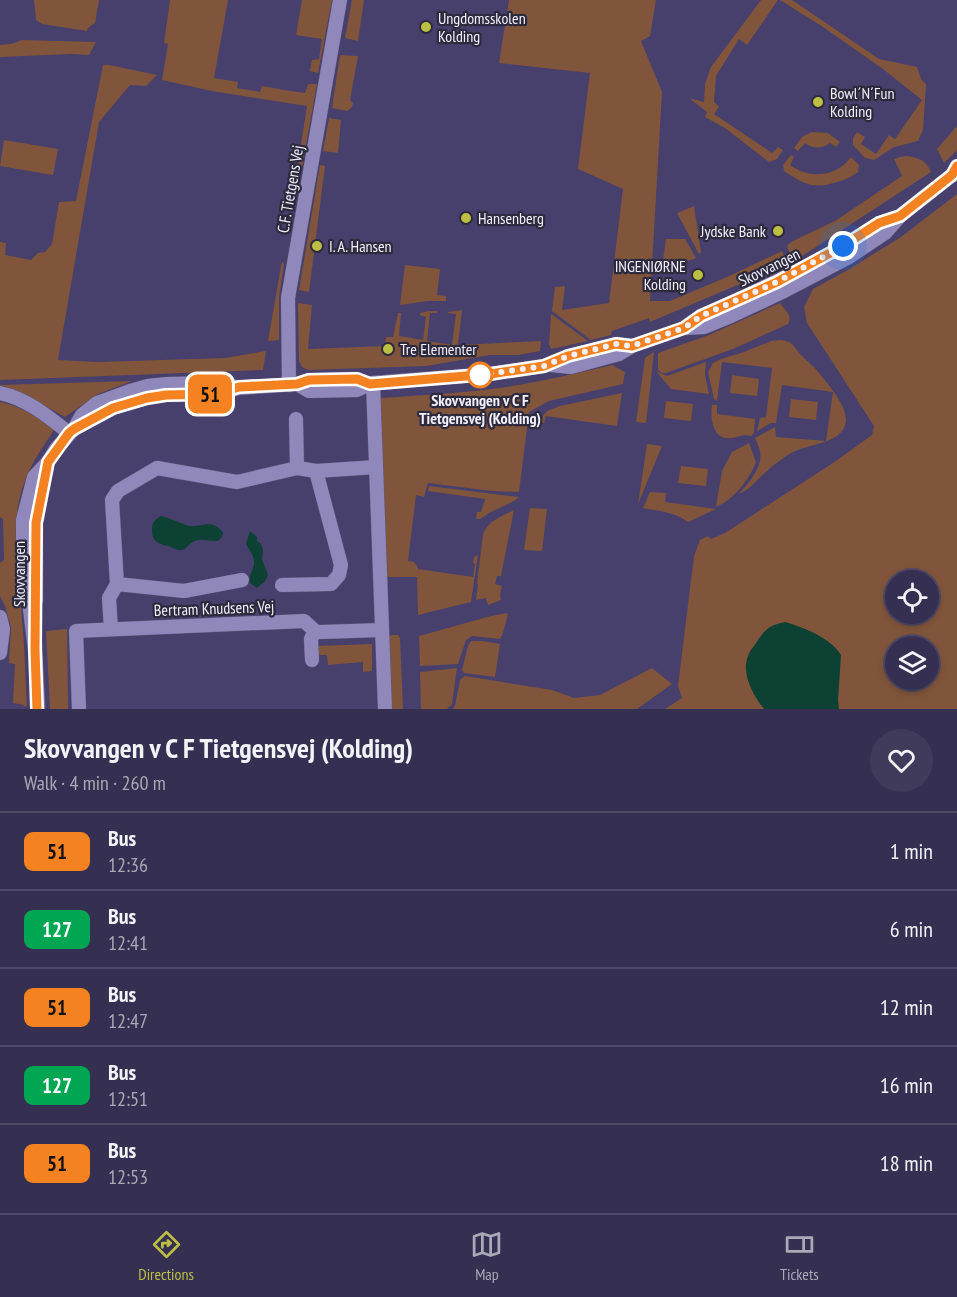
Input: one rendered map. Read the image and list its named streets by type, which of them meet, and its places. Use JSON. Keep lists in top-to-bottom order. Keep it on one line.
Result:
{"streets":{"street":["C.F. Tietgens Vej","Skovvangen","Bertram Knudsens Vej"]},"crossings":[["C.F. Tietgens Vej","Skovvangen"]],"places":["Ungdomsskolen Kolding","Bowl´N´Fun Kolding","Hansenberg","Jydske Bank","I. A. Hansen","INGENIØRNE Kolding","Tre Elementer","Skovvangen v C F Tietgensvej (Kolding)"],"lines":["bus line 51"],"page":{"on_map":"51","heading":["Skovvangen v C F Tietgensvej (Kolding)","Walk · 4 min · 260 m"],"list":[{"mark":"51","name":"Bus","note":"12:36","value":"1 min"},{"mark":"127","name":"Bus","note":"12:41","value":"6 min"},{"mark":"51","name":"Bus","note":"12:47","value":"12 min"},{"mark":"127","name":"Bus","note":"12:51","value":"16 min"},{"mark":"51","name":"Bus","note":"12:53","value":"18 min"}],"tabs":["Directions","Map","Tickets"]}}
